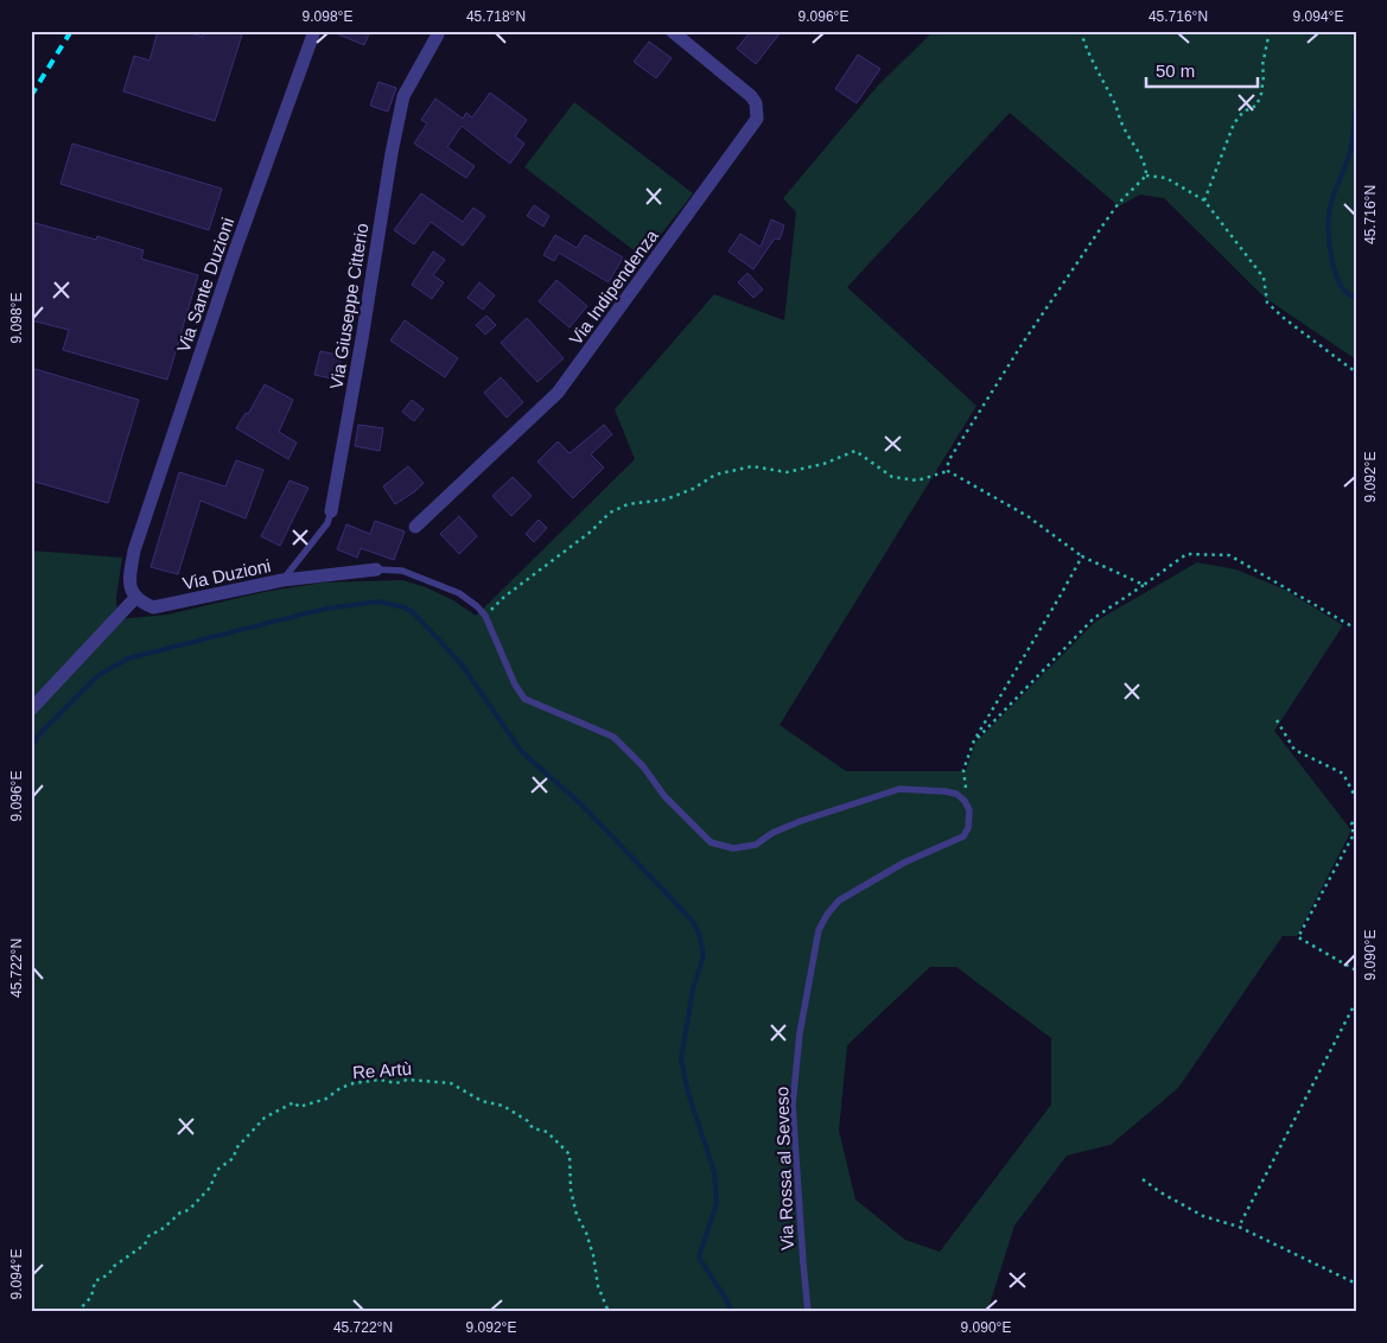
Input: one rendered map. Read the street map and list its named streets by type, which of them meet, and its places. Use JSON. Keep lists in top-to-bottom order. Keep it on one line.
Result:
{"streets":{"street":["Via Sante Duzioni","Via Indipendenza","Via Giuseppe Citterio","Via Duzioni"],"lane":["Via Rossa al Seveso"],"path":["Re Artù"]},"crossings":[["Via Sante Duzioni","Via Duzioni"],["Via Giuseppe Citterio","Via Duzioni"]],"scale_bar":"50 m","coordinates":["9.098°E","45.718°N","9.096°E","45.716°N","9.094°E","9.092°E","9.090°E","45.722°N"]}
